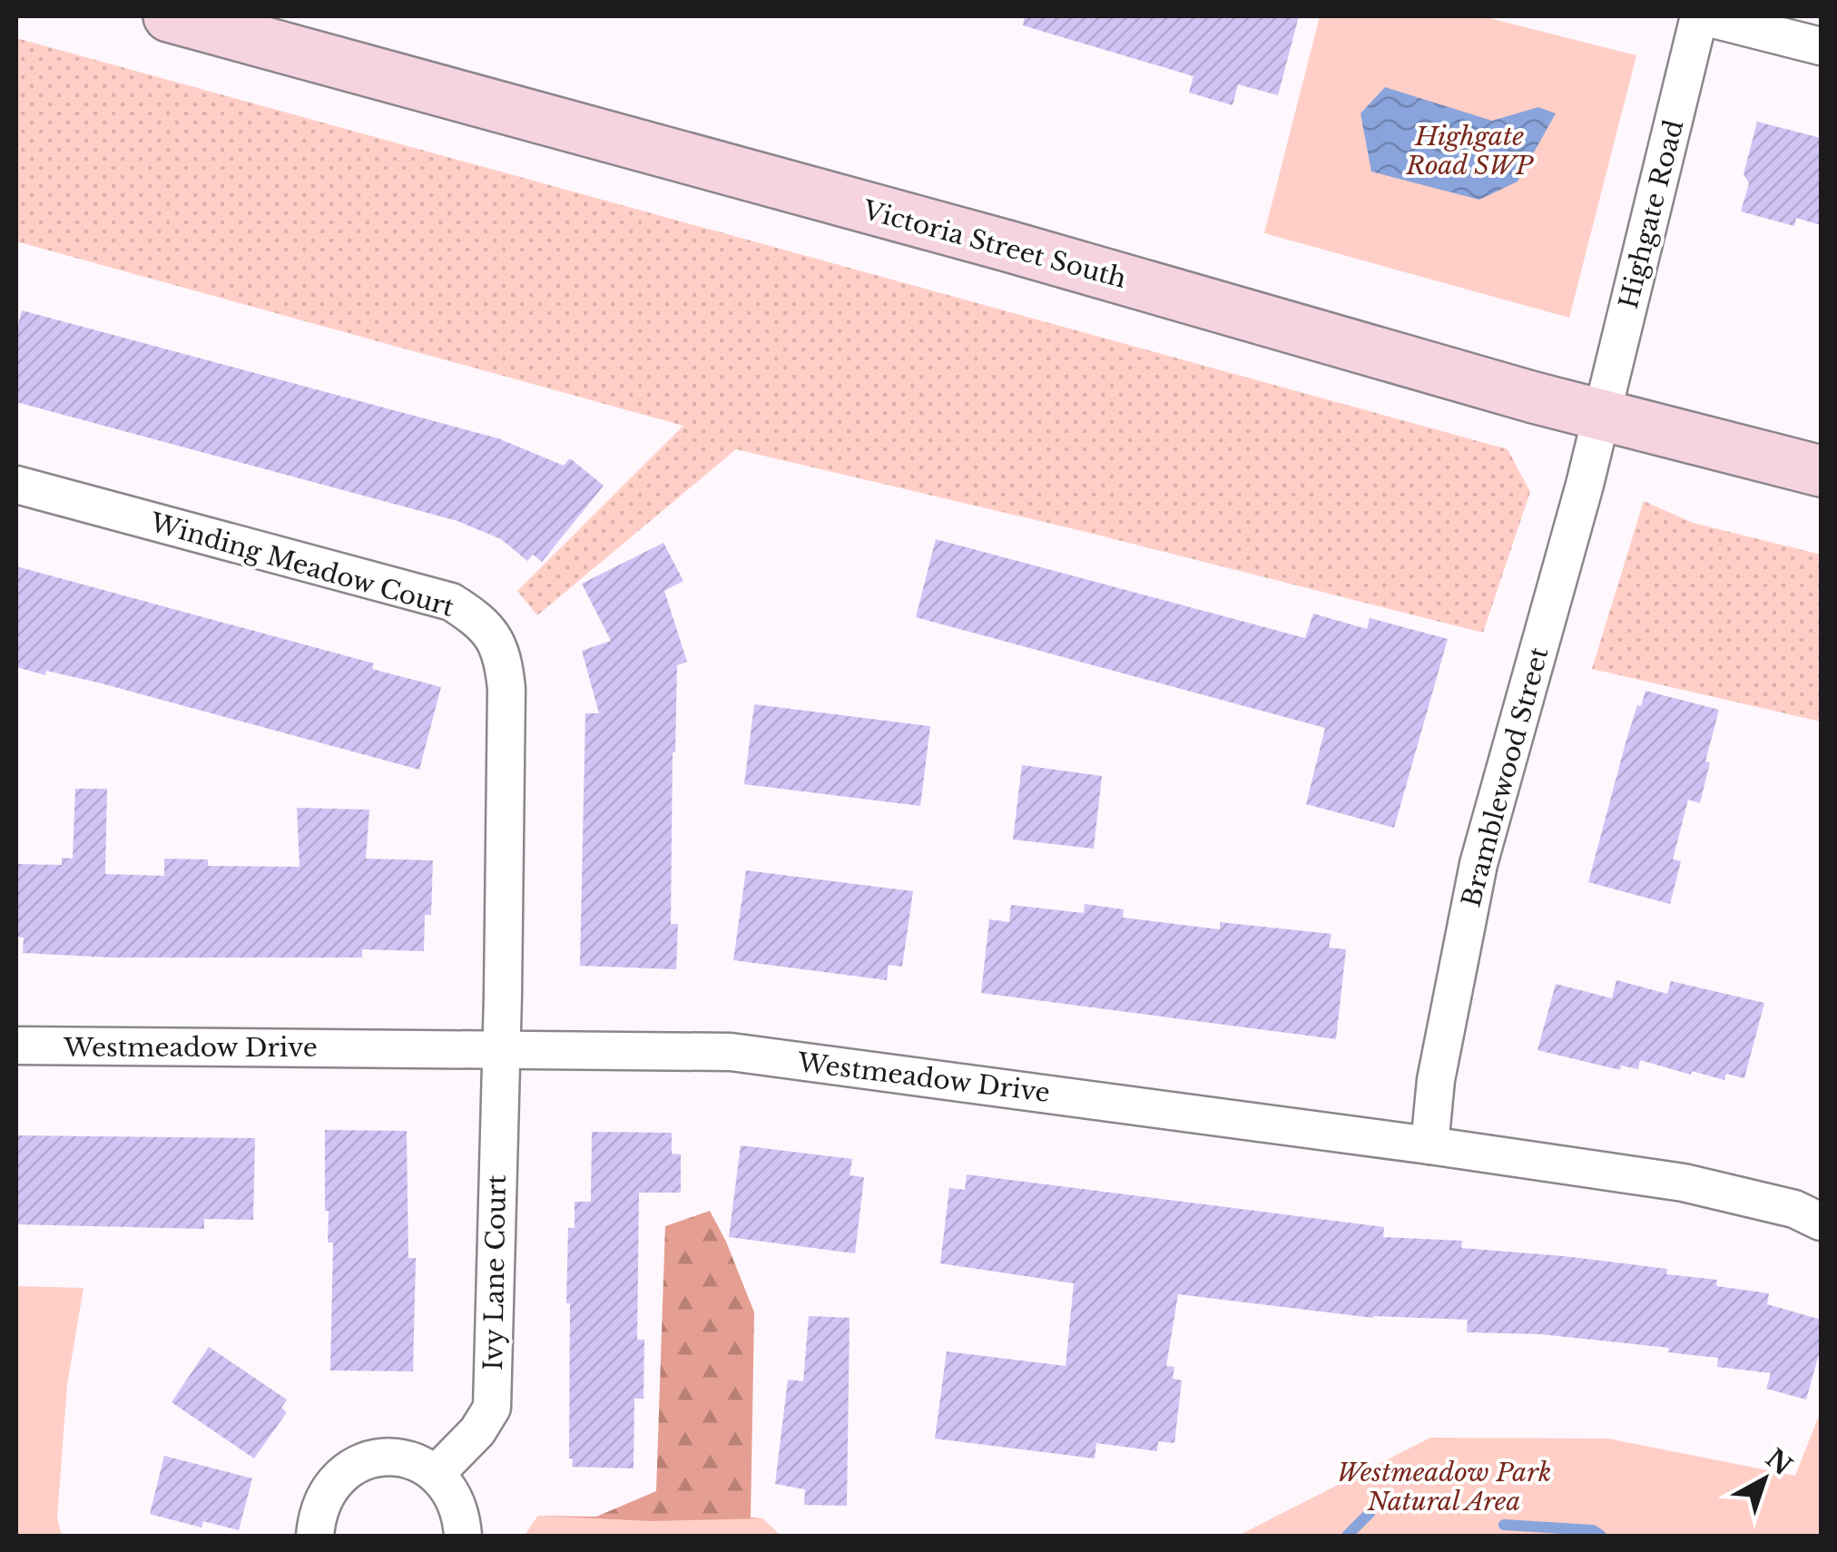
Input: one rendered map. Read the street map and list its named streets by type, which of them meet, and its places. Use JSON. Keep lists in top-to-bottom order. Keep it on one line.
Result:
{"streets":{"main road":["Victoria Street South"],"street":["Highgate Road","Winding Meadow Court","Bramblewood Street","Westmeadow Drive","Ivy Lane Court"]},"crossings":[["Highgate Road","Victoria Street South"],["Highgate Road","Bramblewood Street"],["Victoria Street South","Bramblewood Street"],["Winding Meadow Court","Westmeadow Drive"],["Winding Meadow Court","Ivy Lane Court"],["Bramblewood Street","Westmeadow Drive"],["Westmeadow Drive","Ivy Lane Court"]],"parks":["Highgate Road SWP","Westmeadow Park Natural Area"],"north":"top right"}
